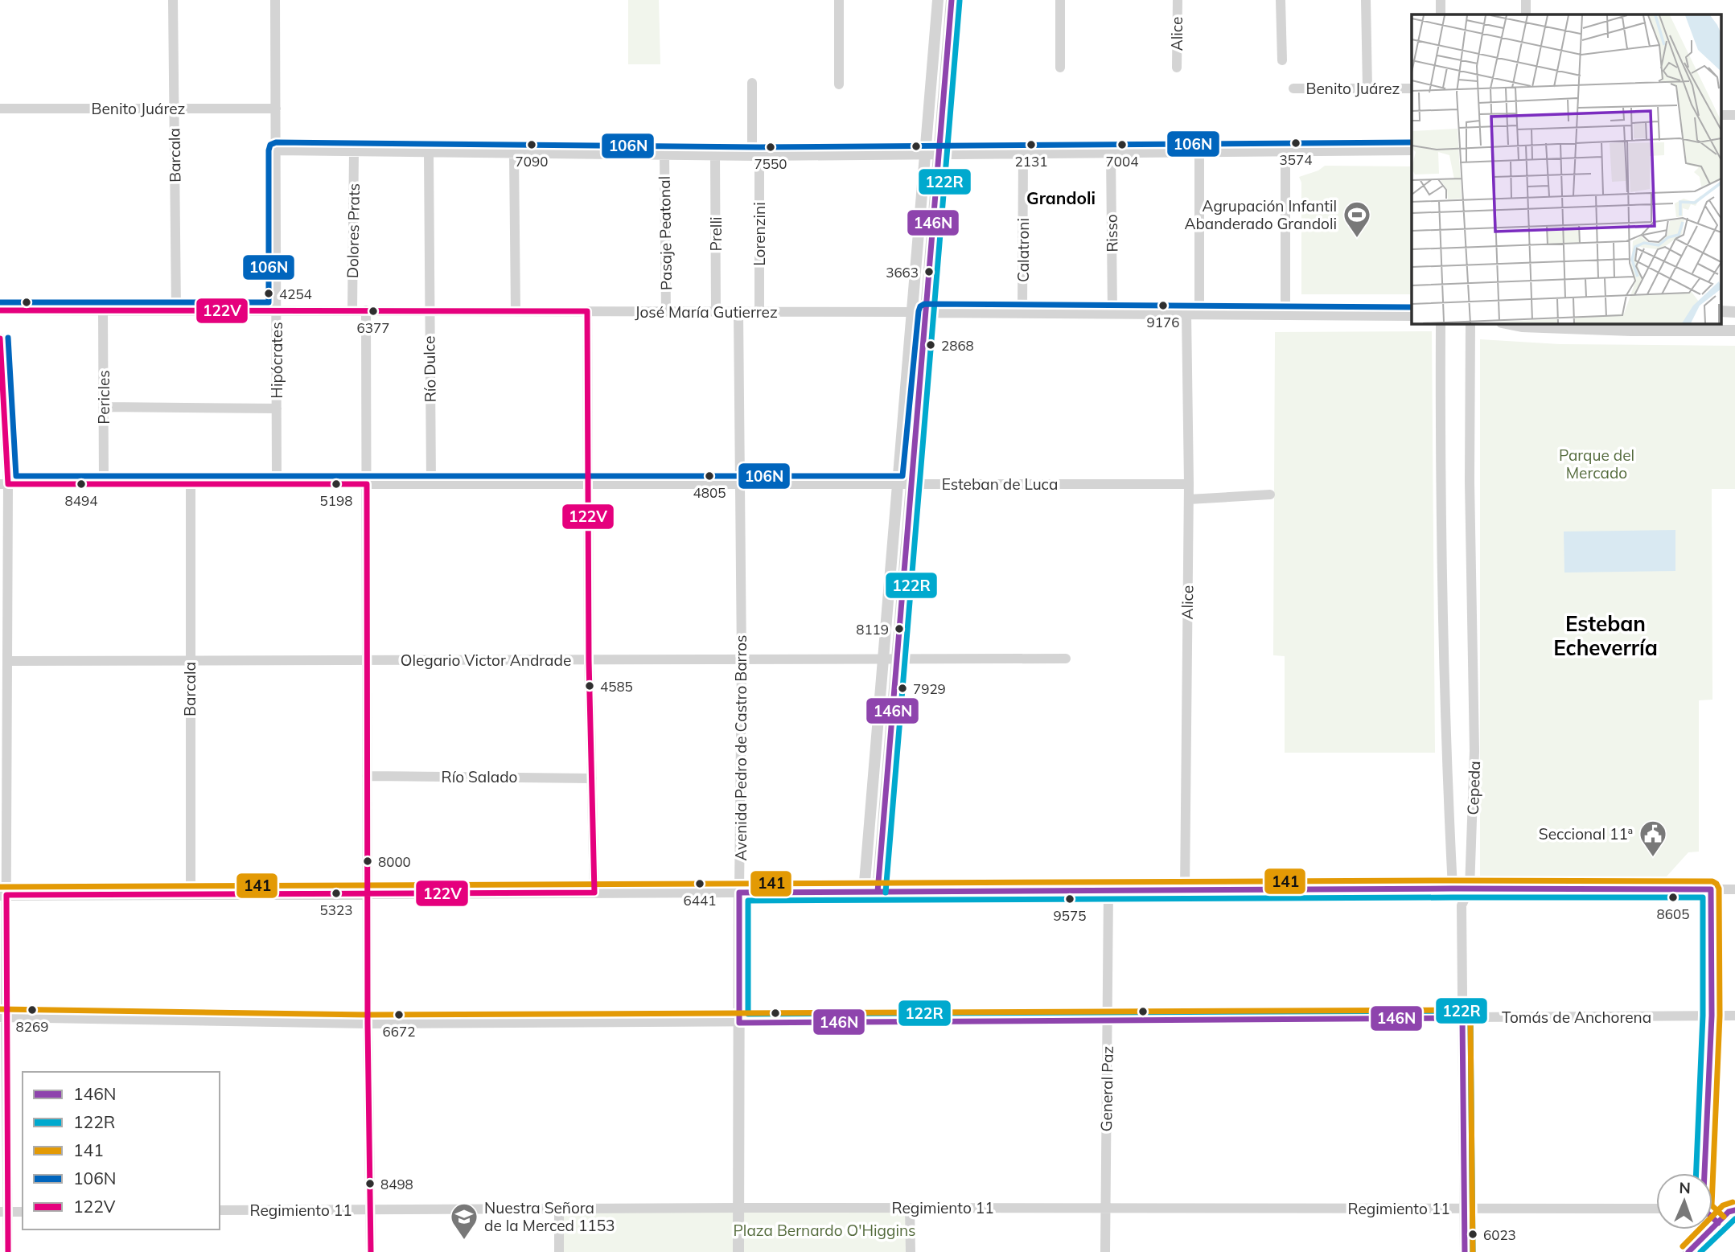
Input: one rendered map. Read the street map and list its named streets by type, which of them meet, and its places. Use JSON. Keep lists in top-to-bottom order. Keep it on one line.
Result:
{"streets":{"street":["Alice","Benito Juárez","Barcala","Dolores Prats","Pasaje Peatonal","Risso","Prelli","Lorenzini","Calatroni","José María Gutierrez","Hipócrates","Río Dulce","Pericles","Esteban de Luca","Olegario Victor Andrade","Avenida Pedro de Castro Barros","Río Salado","Cepeda","Tomás de Anchorena","General Paz","Regimiento 11"]},"crossings":[["Alice","José María Gutierrez"],["Alice","Esteban de Luca"],["Benito Juárez","Barcala"],["Benito Juárez","Hipócrates"],["Barcala","José María Gutierrez"],["Barcala","Esteban de Luca"],["Barcala","Olegario Victor Andrade"],["Dolores Prats","José María Gutierrez"],["Pasaje Peatonal","José María Gutierrez"],["Risso","José María Gutierrez"],["Prelli","José María Gutierrez"],["Lorenzini","José María Gutierrez"],["Calatroni","José María Gutierrez"],["José María Gutierrez","Hipócrates"],["José María Gutierrez","Río Dulce"],["José María Gutierrez","Pericles"],["José María Gutierrez","Avenida Pedro de Castro Barros"],["Hipócrates","Esteban de Luca"],["Río Dulce","Esteban de Luca"],["Pericles","Esteban de Luca"],["Esteban de Luca","Avenida Pedro de Castro Barros"],["Olegario Victor Andrade","Avenida Pedro de Castro Barros"],["Avenida Pedro de Castro Barros","Tomás de Anchorena"],["Avenida Pedro de Castro Barros","Regimiento 11"],["Cepeda","Tomás de Anchorena"],["Cepeda","Regimiento 11"],["Tomás de Anchorena","General Paz"],["General Paz","Regimiento 11"]],"districts":["Grandoli","Esteban Echeverría"],"parks":["Parque del Mercado","Plaza Bernardo O'Higgins"],"places":{"other":["3574","7090","2131","7004","7550","3663","4254","9176","6377","2868","4805","8494","5198","8119","4585","7929","8000","6441","5323","8605","9575","8269","6672","8498","6023"],"sports":["Agrupación Infantil Abanderado Grandoli"],"public building":["Seccional 11ª"],"school or university":["Nuestra Señora de la Merced 1153"]},"lines":["transit line 146N","transit line 122R","transit line 106N","transit line 122V","transit line 141"],"legend":["146N","122R","141","106N","122V"],"north":"top"}
